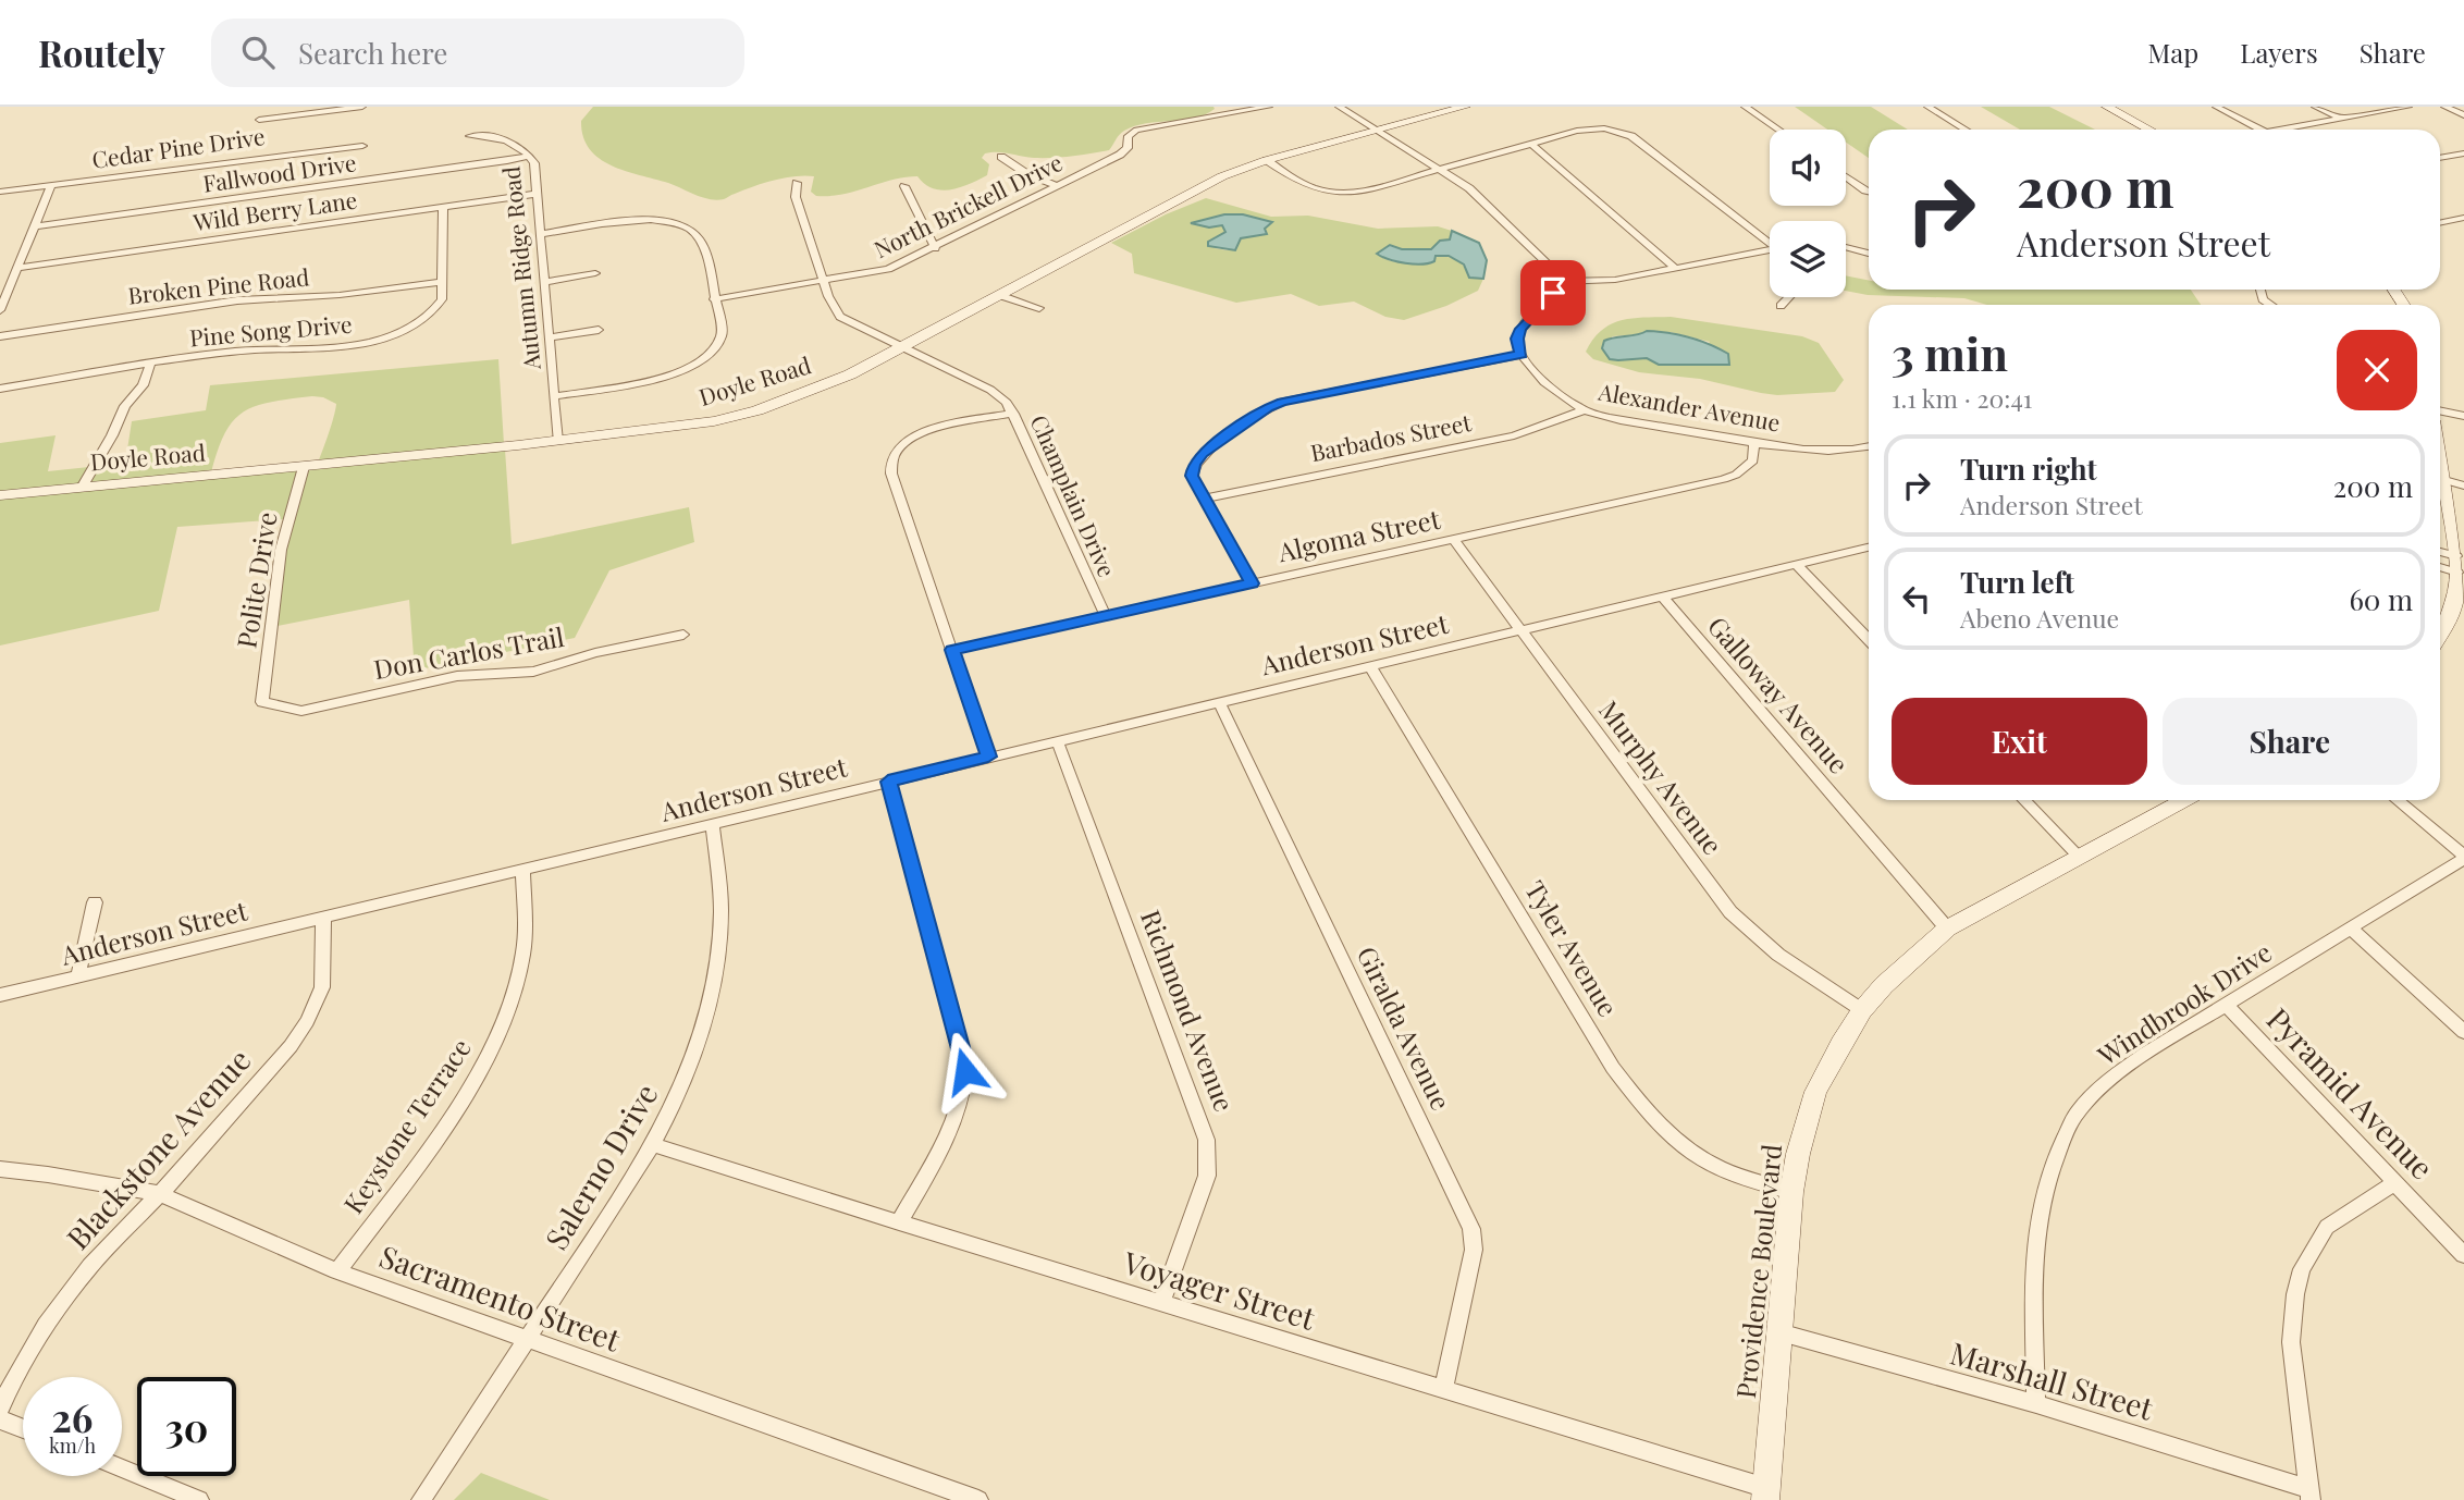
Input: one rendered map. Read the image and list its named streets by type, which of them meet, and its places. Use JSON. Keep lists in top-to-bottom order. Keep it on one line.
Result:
{"streets":{"main road":["Doyle Road","Providence Boulevard"],"street":["Cedar Pine Drive","Fallwood Drive","North Brickell Drive","Wild Berry Lane","Autumn Ridge Road","Broken Pine Road","Pine Song Drive","Alexander Avenue","Barbados Street","Champlain Drive","Algoma Street","Polite Drive","Anderson Street","Don Carlos Trail","Galloway Avenue","Murphy Avenue","Tyler Avenue","Windbrook Drive","Richmond Avenue","Giralda Avenue","Pyramid Avenue","Keystone Terrace","Blackstone Avenue","Salerno Drive","Voyager Street","Sacramento Street","Marshall Street"]},"crossings":[["Fallwood Drive","Autumn Ridge Road"],["North Brickell Drive","Champlain Drive"],["Wild Berry Lane","Autumn Ridge Road"],["Wild Berry Lane","Pine Song Drive"],["Autumn Ridge Road","Doyle Road"],["Broken Pine Road","Pine Song Drive"],["Doyle Road","Champlain Drive"],["Doyle Road","Polite Drive"],["Alexander Avenue","Barbados Street"],["Alexander Avenue","Algoma Street"],["Champlain Drive","Algoma Street"],["Algoma Street","Murphy Avenue"],["Polite Drive","Don Carlos Trail"],["Anderson Street","Galloway Avenue"],["Anderson Street","Murphy Avenue"],["Anderson Street","Tyler Avenue"],["Anderson Street","Richmond Avenue"],["Anderson Street","Giralda Avenue"],["Anderson Street","Keystone Terrace"],["Anderson Street","Blackstone Avenue"],["Anderson Street","Salerno Drive"],["Galloway Avenue","Providence Boulevard"],["Murphy Avenue","Providence Boulevard"],["Tyler Avenue","Providence Boulevard"],["Windbrook Drive","Pyramid Avenue"],["Windbrook Drive","Marshall Street"],["Richmond Avenue","Voyager Street"],["Giralda Avenue","Voyager Street"],["Keystone Terrace","Sacramento Street"],["Blackstone Avenue","Sacramento Street"],["Salerno Drive","Voyager Street"],["Salerno Drive","Sacramento Street"],["Providence Boulevard","Voyager Street"],["Providence Boulevard","Marshall Street"]],"page":{"header":"Routely","search":"Search here","nav":["Map","Layers","Share"],"turn":["200 m","Anderson Street"],"heading":["3 min","1.1 km · 20:41"],"list":[{"name":"Turn right","note":"Anderson Street","value":"200 m"},{"name":"Turn left","note":"Abeno Avenue","value":"60 m"}],"buttons":["Exit","Share"],"speed":"26 km/h","limit":"30"}}
